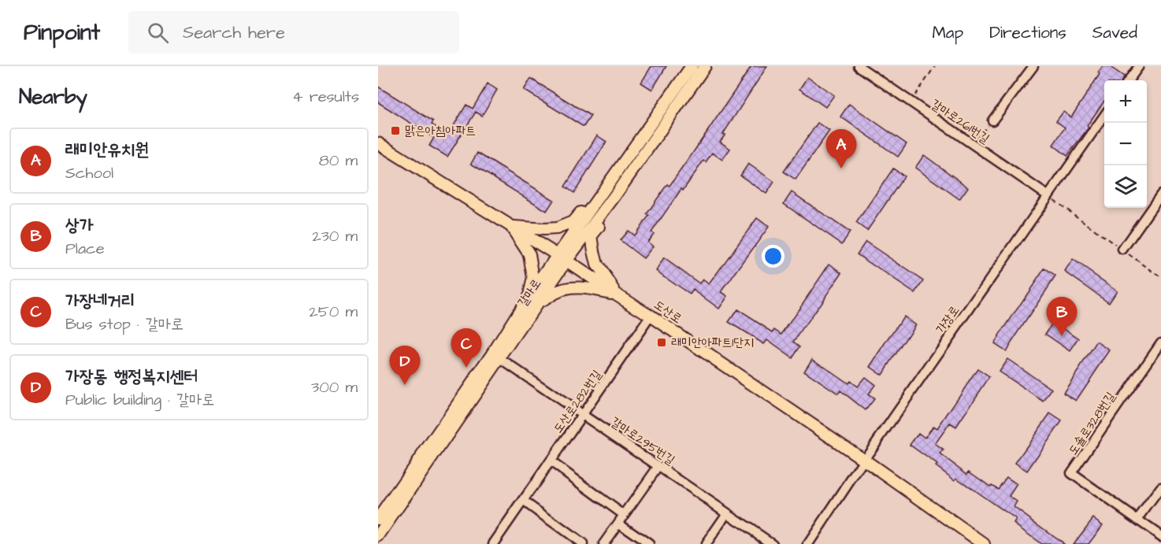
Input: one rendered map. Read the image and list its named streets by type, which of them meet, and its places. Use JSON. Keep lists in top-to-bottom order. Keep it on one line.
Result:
{"streets":{"main road":["갈마로","도산로"],"street":["갈마로261번길","가장로","도산로282번길","도솔로328번길","갈마로295번길"]},"crossings":[["갈마로261번길","가장로"],["갈마로","도산로"],["갈마로","갈마로295번길"],["도산로","가장로"],["도산로","도산로282번길"],["도산로282번길","갈마로295번길"]],"places":{"transit":["맑은아침아파트","래미안아파트1단지"]},"page":{"header":"Pinpoint","search":"Search here","nav":["Map","Directions","Saved"],"heading":["Nearby","4 results"],"map_buttons":["+","−"],"list":[{"mark":"A","name":"래미안유치원","note":"School","value":"80 m"},{"mark":"B","name":"상가","note":"Place","value":"230 m"},{"mark":"C","name":"가장네거리","note":"Bus stop · 갈마로","value":"250 m"},{"mark":"D","name":"가장동 행정복지센터","note":"Public building · 갈마로","value":"300 m"}],"pins":["A","B","C","D"]}}
